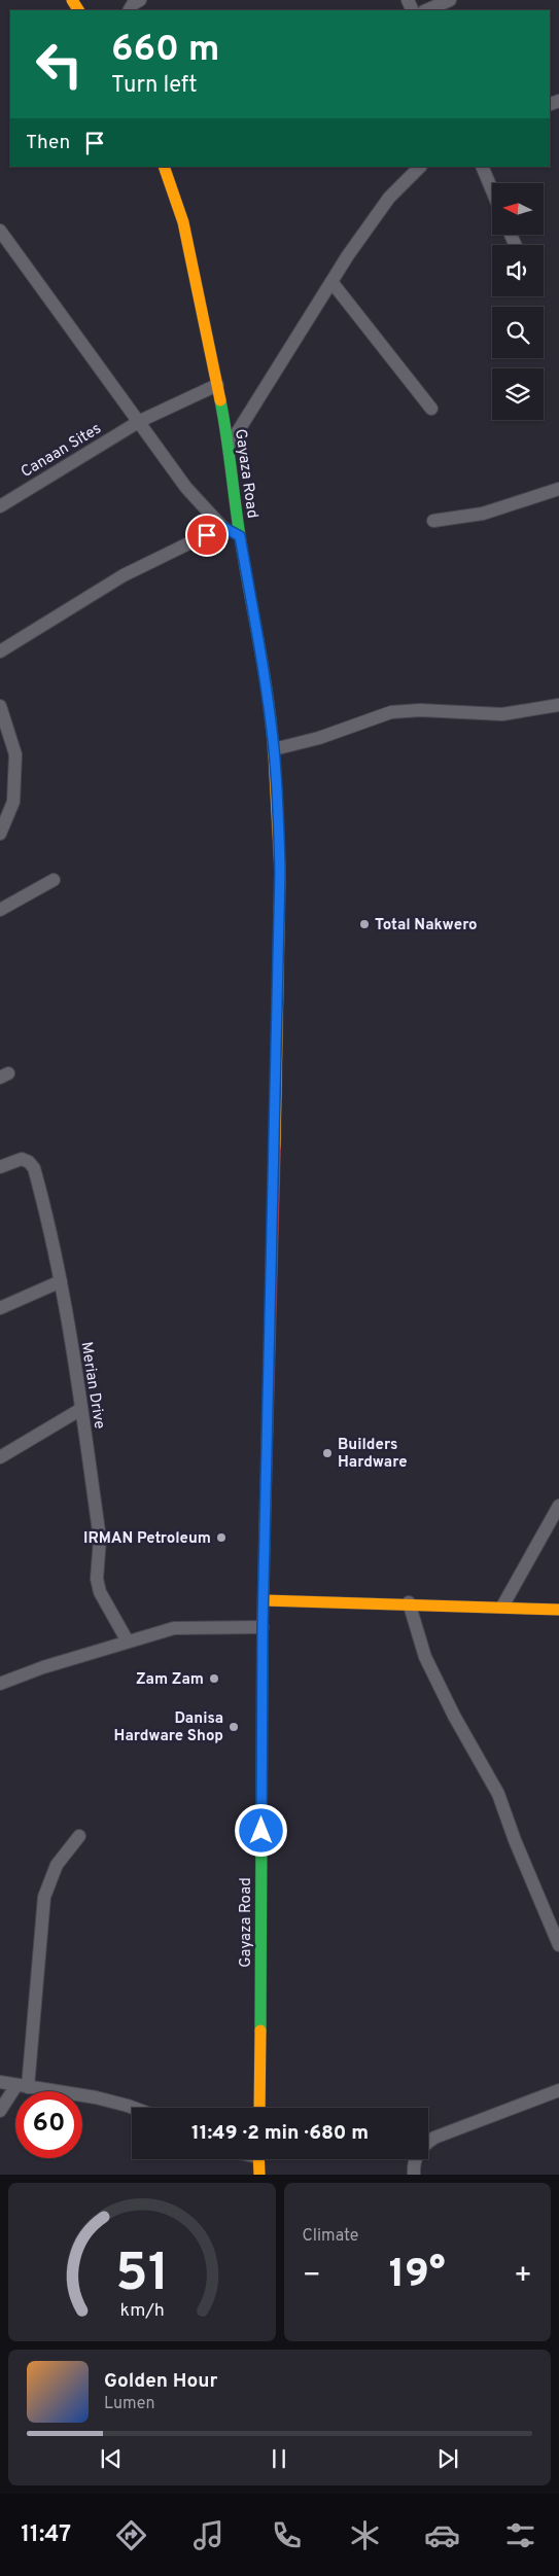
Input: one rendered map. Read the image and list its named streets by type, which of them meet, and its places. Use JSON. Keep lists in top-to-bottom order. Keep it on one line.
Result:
{"streets":{"main road":["Gayaza Road"],"street":["Canaan Sites","Merian Drive"]},"crossings":[["Canaan Sites","Gayaza Road"]],"places":["Total Nakwero","Builders Hardware","IRMAN Petroleum","Zam Zam","Danisa Hardware Shop"],"north":"left","page":{"turn":["660 m","Turn left"],"then":"Then","limit":"60","trip":"11:49 · 2 min · 680 m","tile":"Climate","heat":["−","19°","+"],"song":["Golden Hour","Lumen"],"tabs":"11:47","gauge":["51","km/h"]}}
